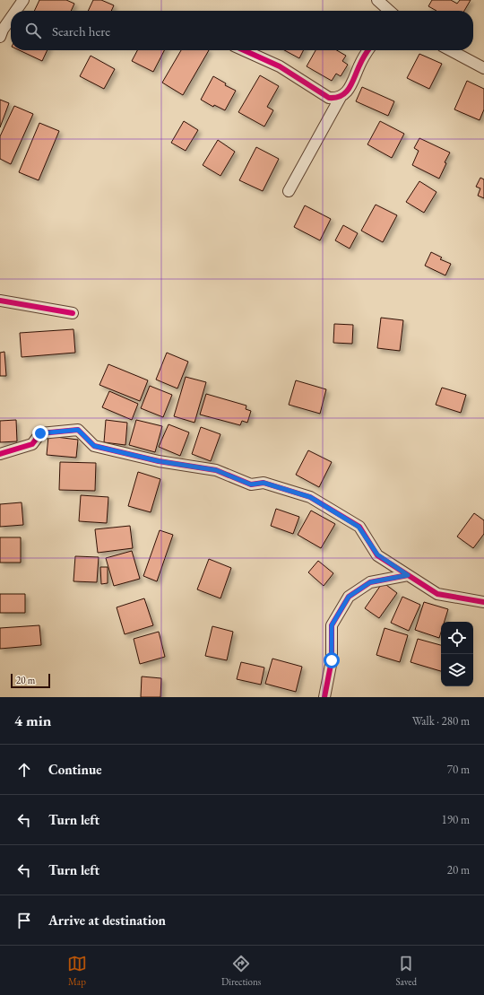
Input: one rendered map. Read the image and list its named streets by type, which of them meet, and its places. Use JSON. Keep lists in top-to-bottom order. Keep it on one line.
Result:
{"scale_bar":"20 m","page":{"search":"Search here","scale":"20 m","heading":["4 min","Walk · 280 m"],"list":[["Continue","70 m"],["Turn left","190 m"],["Turn left","20 m"],"Arrive at destination"],"nav":["Map","Directions","Saved"]}}
